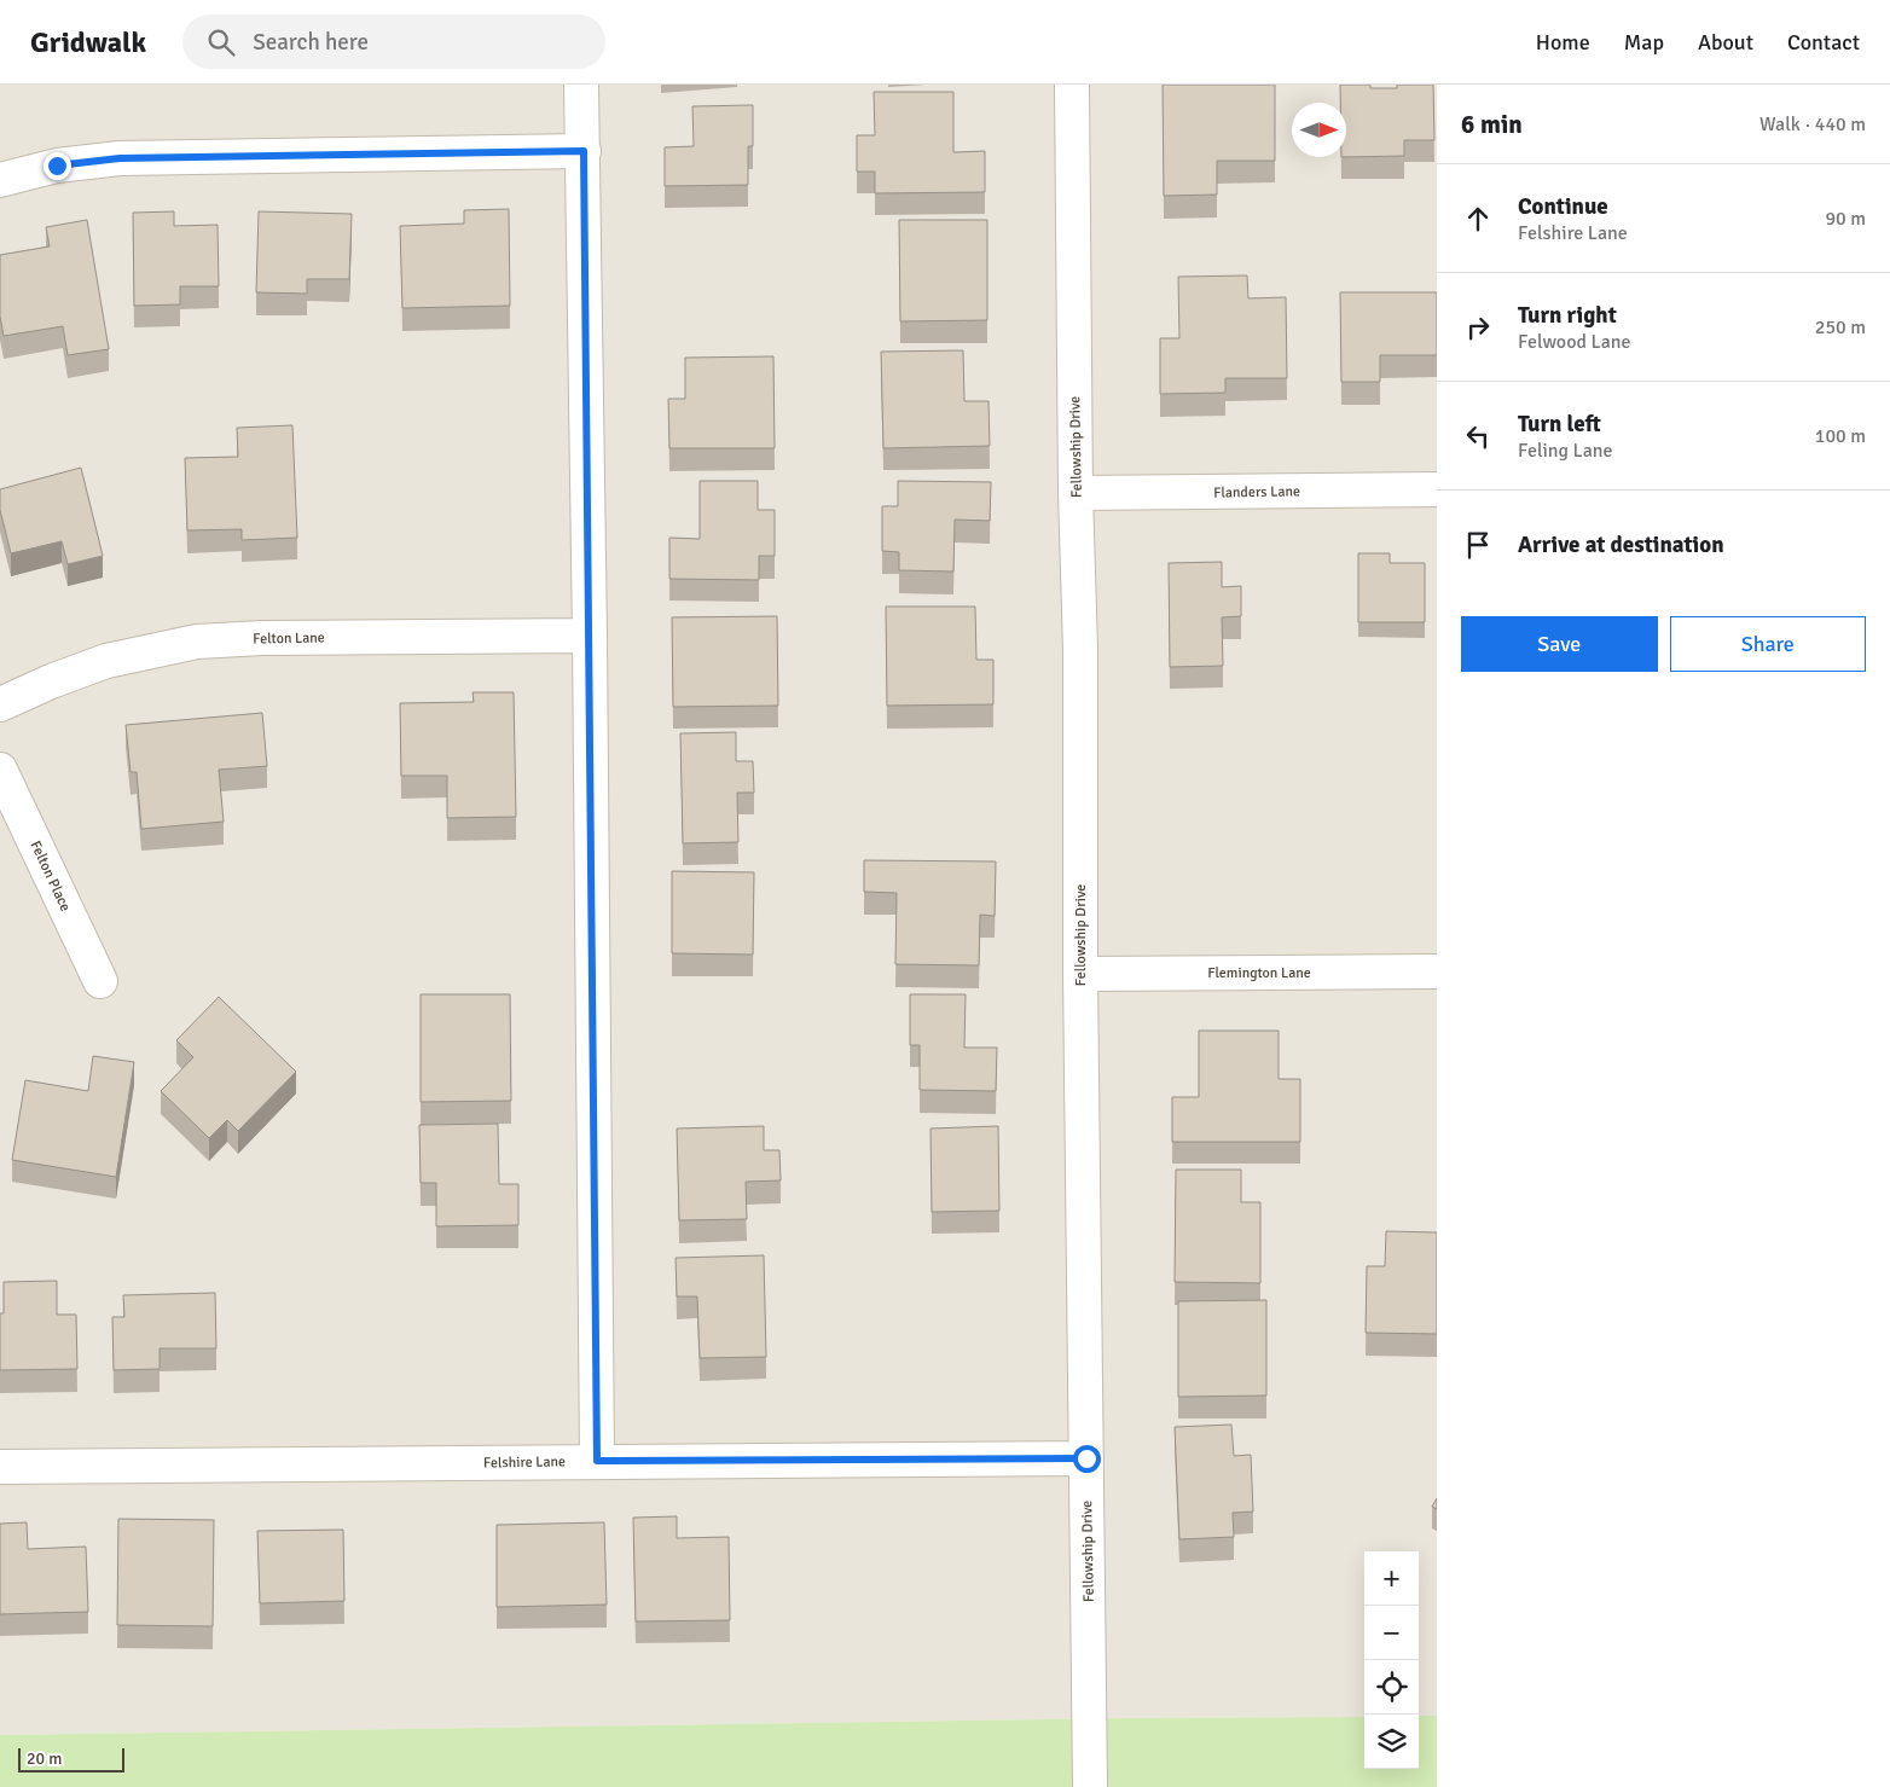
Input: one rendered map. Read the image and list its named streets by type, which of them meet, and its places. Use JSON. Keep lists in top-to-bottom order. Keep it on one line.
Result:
{"streets":{"street":["Fellowship Drive","Flanders Lane","Felton Lane","Felton Place","Flemington Lane","Felshire Lane"]},"crossings":[["Fellowship Drive","Flanders Lane"],["Fellowship Drive","Flemington Lane"],["Fellowship Drive","Felshire Lane"]],"scale_bar":"20 m","north":"right","page":{"header":"Gridwalk","search":"Search here","nav":["Home","Map","About","Contact"],"heading":["6 min","Walk · 440 m"],"list":[["Continue","Felshire Lane","90 m"],["Turn right","Felwood Lane","250 m"],["Turn left","Feling Lane","100 m"],"Arrive at destination"],"buttons":["Save","Share"],"map_buttons":["+","−"],"scale":"20 m"}}
